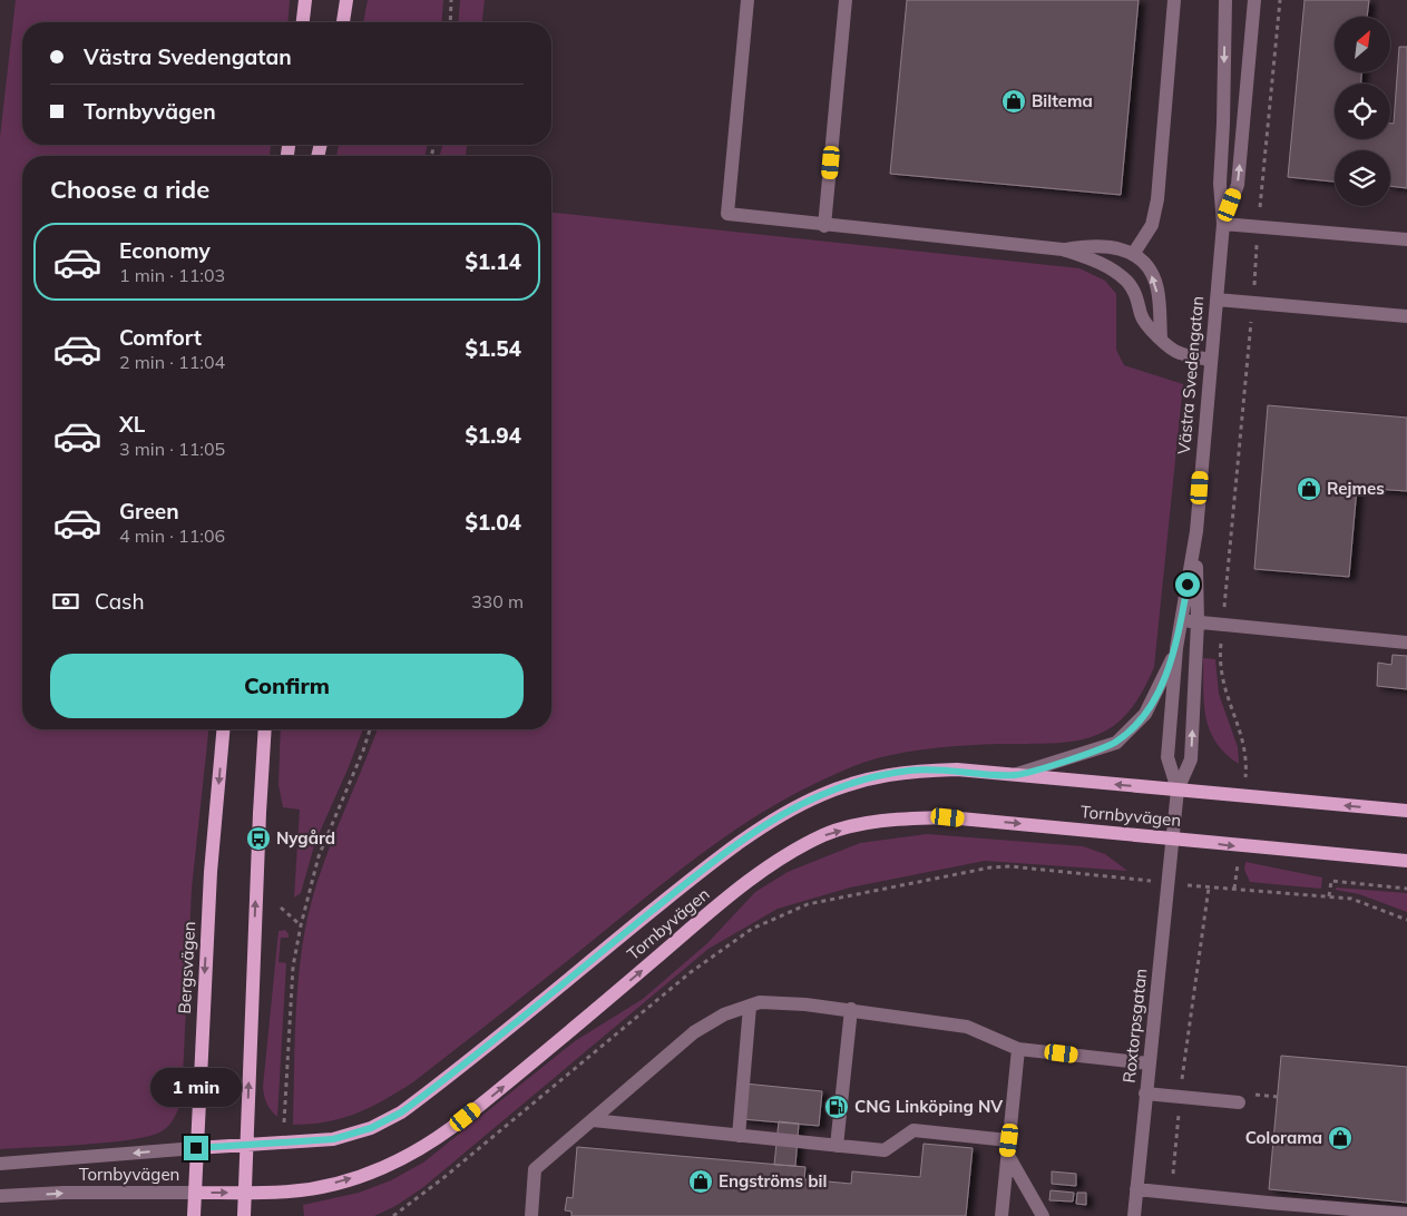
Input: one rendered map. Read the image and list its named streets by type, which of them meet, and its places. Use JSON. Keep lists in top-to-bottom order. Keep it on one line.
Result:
{"streets":{"main road":["Tornbyvägen","Bergsvägen"],"street":["Västra Svedengatan","Roxtorpsgatan"]},"crossings":[["Västra Svedengatan","Tornbyvägen"],["Västra Svedengatan","Roxtorpsgatan"],["Tornbyvägen","Bergsvägen"],["Tornbyvägen","Roxtorpsgatan"]],"places":{"shop":["Biltema","Rejmes","Colorama","Engströms bil"],"bus stop":["Nygård"],"fuel station":["CNG Linköping NV"]},"north":"top right","page":{"banner":["Västra Svedengatan","Tornbyvägen"],"heading":"Choose a ride","list":[{"name":"Economy","note":"1 min · 11:03","value":"$1.14"},{"name":"Comfort","note":"2 min · 11:04","value":"$1.54"},{"name":"XL","note":"3 min · 11:05","value":"$1.94"},{"name":"Green","note":"4 min · 11:06","value":"$1.04"}],"pay":["Cash","330 m"],"buttons":"Confirm","bubble":"1 min"}}
